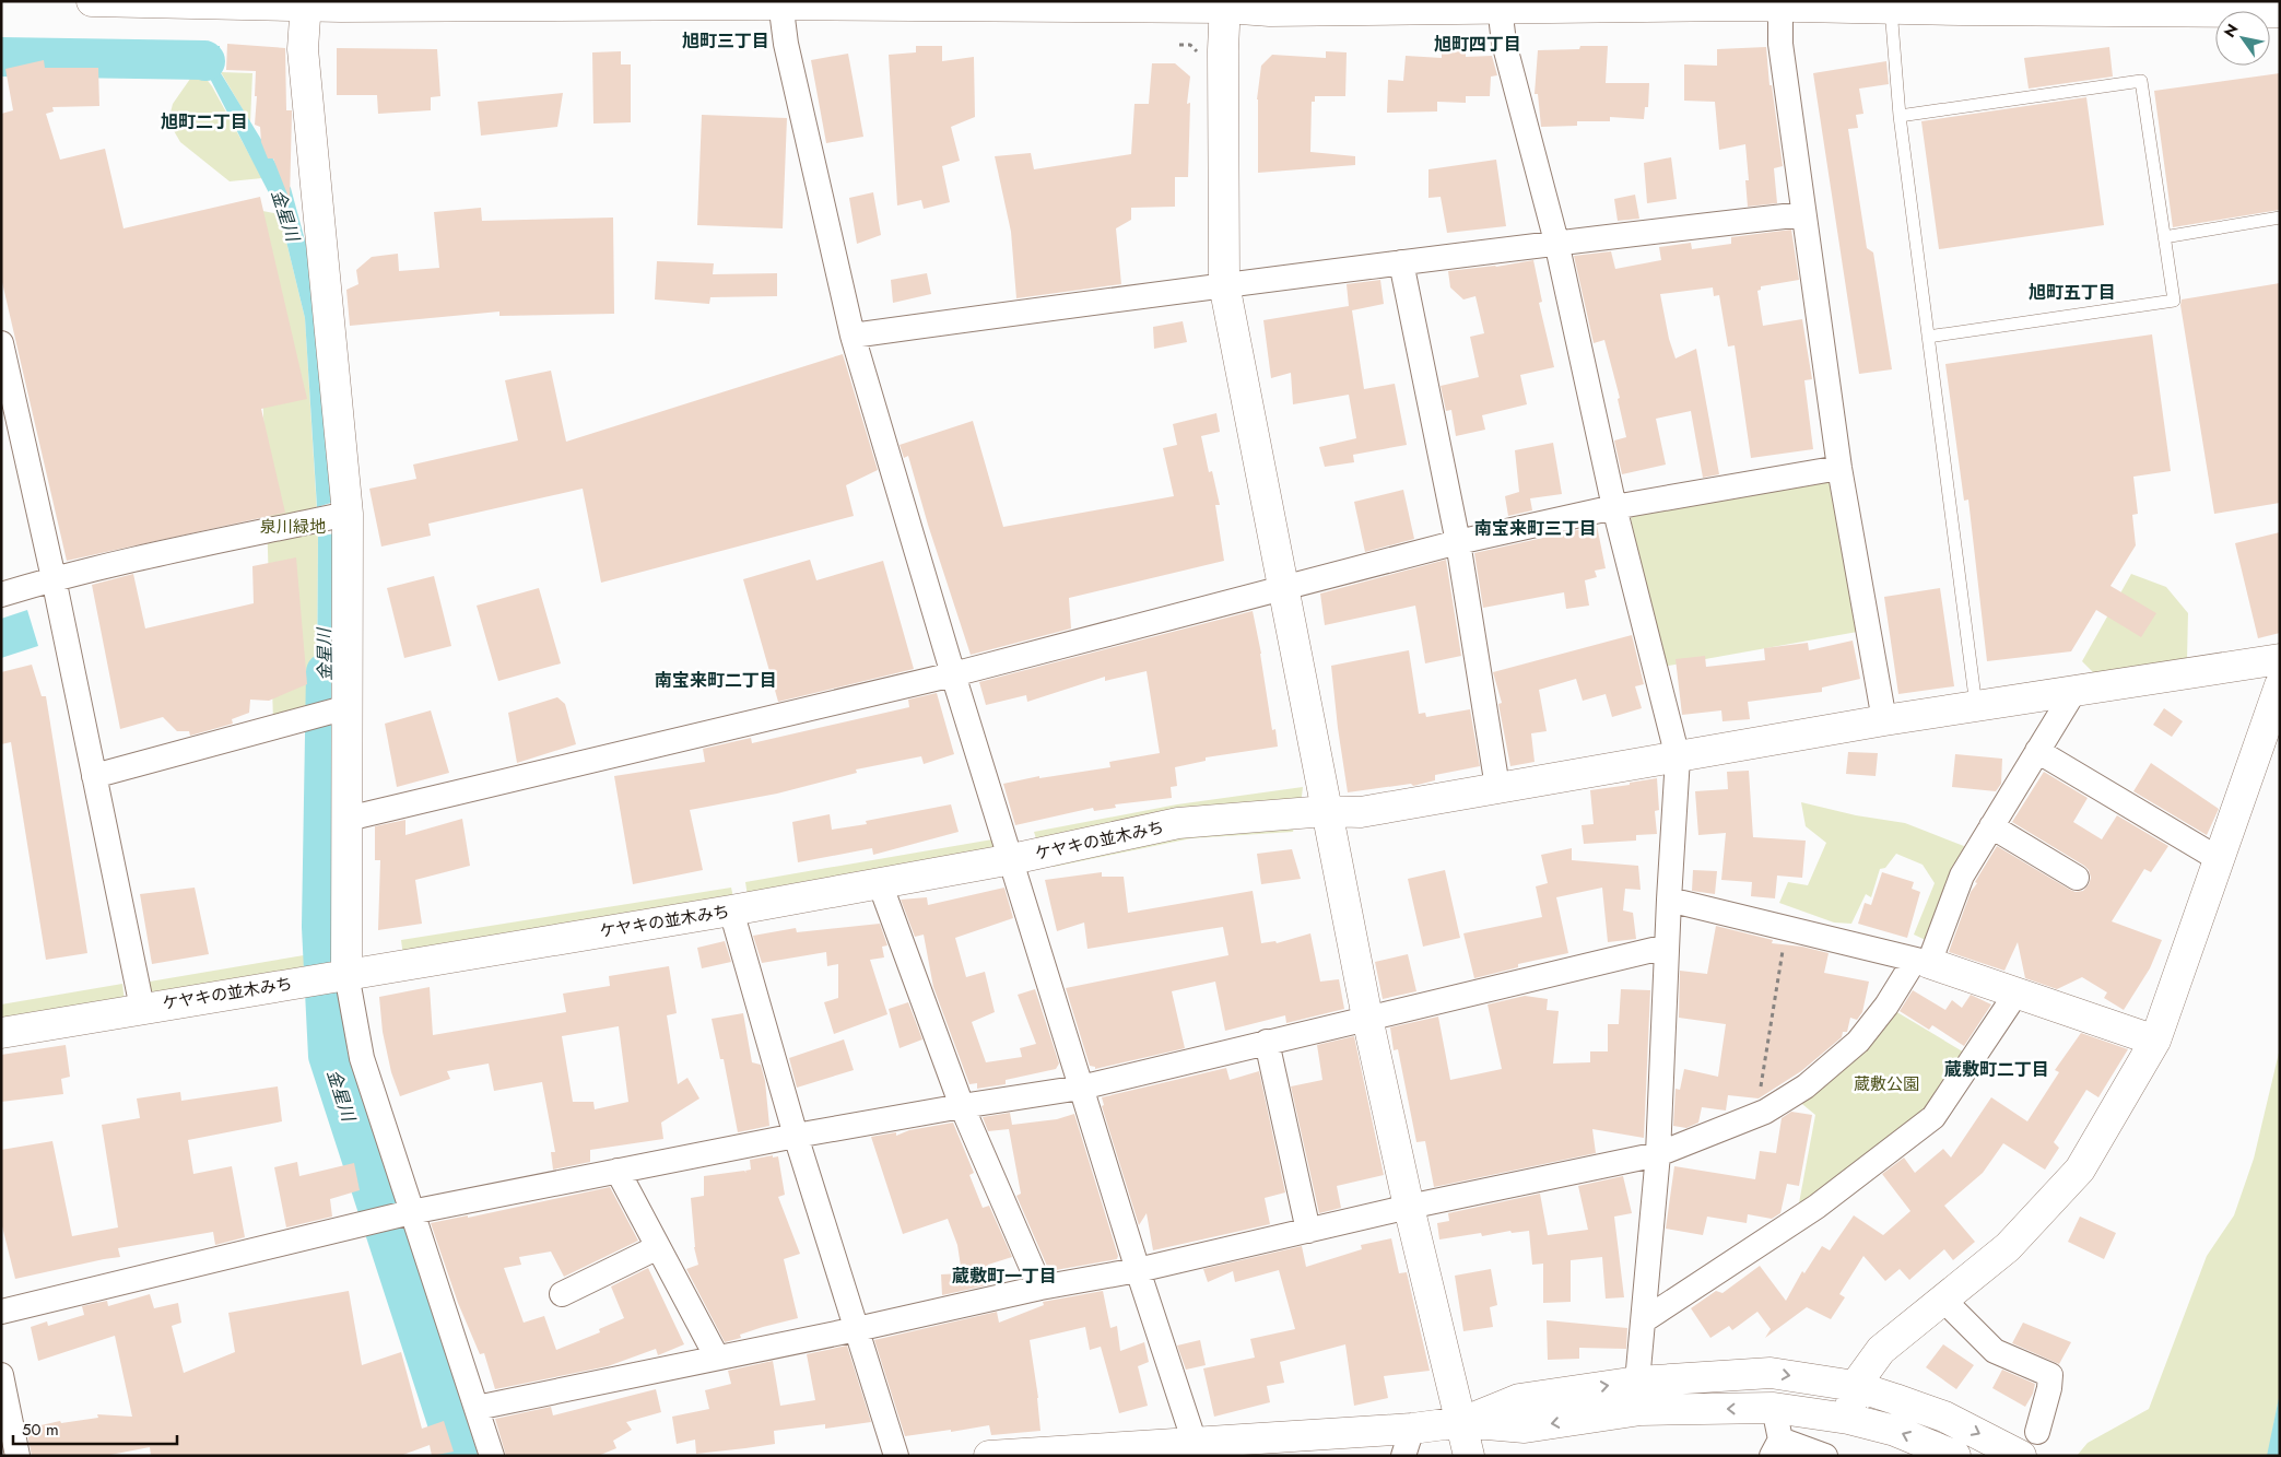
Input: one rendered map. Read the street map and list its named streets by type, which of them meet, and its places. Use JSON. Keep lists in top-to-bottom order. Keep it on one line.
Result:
{"streets":{"street":["ケヤキの並木みち"]},"districts":["旭町三丁目","旭町四丁目","旭町二丁目","旭町五丁目","南宝来町三丁目","南宝来町二丁目","蔵敷町二丁目","蔵敷町一丁目"],"water":["金星川"],"parks":["泉川緑地","蔵敷公園"],"scale_bar":"50 m","north":"top left"}
